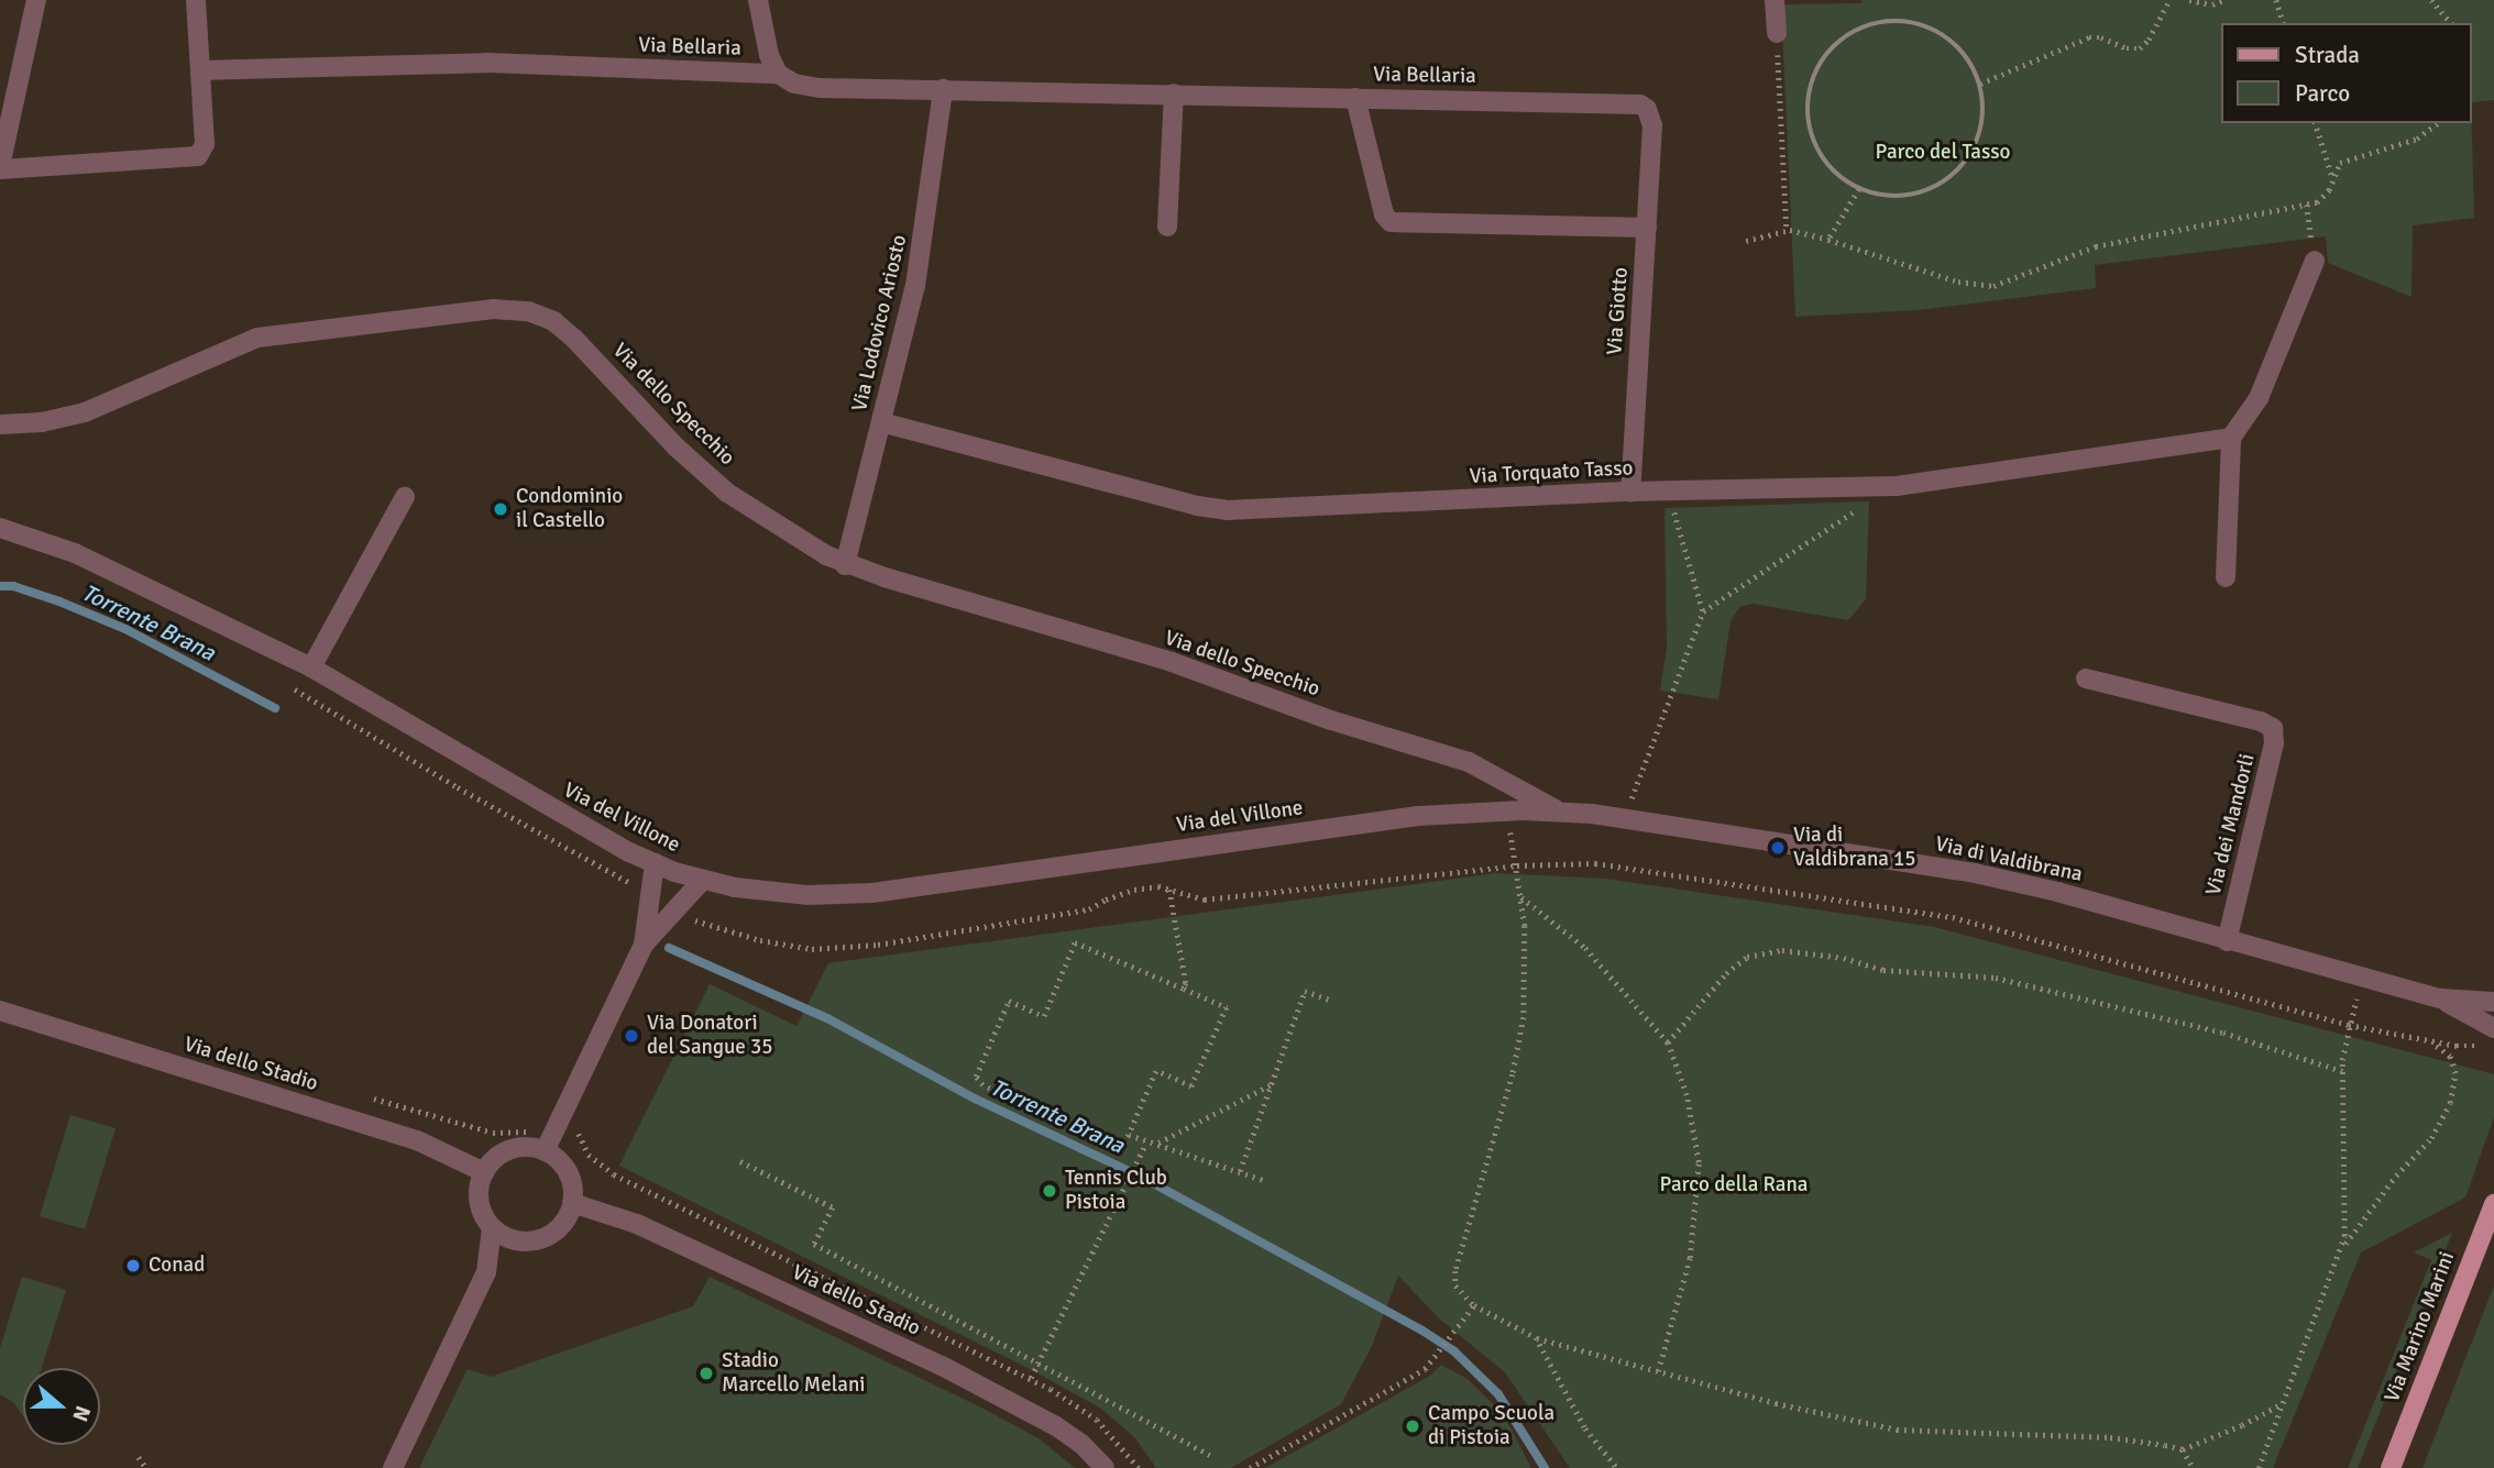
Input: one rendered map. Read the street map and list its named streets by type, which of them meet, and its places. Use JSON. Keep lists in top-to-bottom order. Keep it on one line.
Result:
{"streets":{"main road":["Via Marino Marini"],"street":["Via Bellaria","Via Giotto","Via Lodovico Ariosto","Via dello Specchio","Via Torquato Tasso","Via del Villone","Via dei Mandorli","Via di Valdibrana","Via dello Stadio"]},"crossings":[["Via Bellaria","Via Giotto"],["Via Bellaria","Via Lodovico Ariosto"],["Via Giotto","Via Torquato Tasso"],["Via Lodovico Ariosto","Via dello Specchio"],["Via Lodovico Ariosto","Via Torquato Tasso"],["Via dello Specchio","Via del Villone"],["Via dello Specchio","Via di Valdibrana"],["Via del Villone","Via di Valdibrana"],["Via dei Mandorli","Via di Valdibrana"]],"water":["Torrente Brana"],"parks":["Parco del Tasso","Parco della Rana"],"places":["Condominio il Castello","Via di Valdibrana 15","Via Donatori del Sangue 35","Tennis Club Pistoia","Conad","Stadio Marcello Melani","Campo Scuola di Pistoia"],"legend":["Strada","Parco"],"north":"right"}
